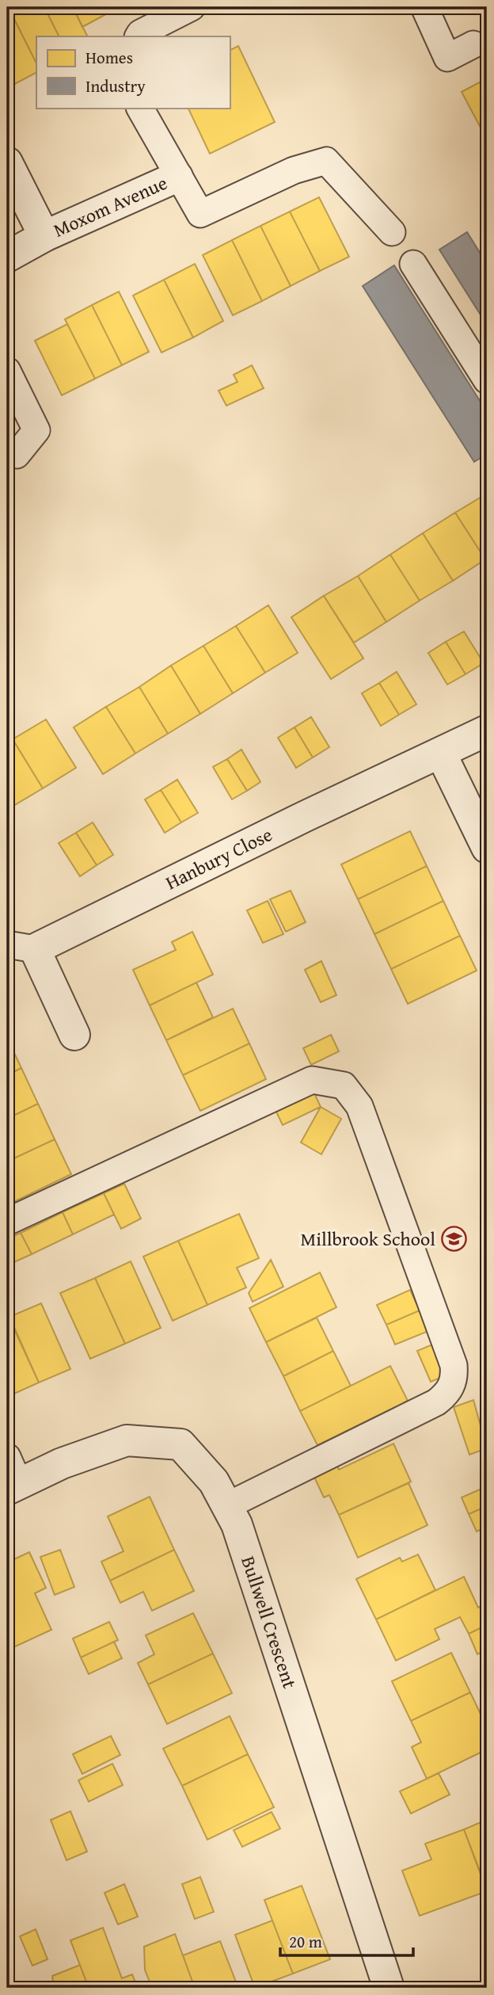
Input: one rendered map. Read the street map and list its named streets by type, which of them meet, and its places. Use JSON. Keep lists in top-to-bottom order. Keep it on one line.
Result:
{"streets":{"street":["Moxom Avenue","Hanbury Close","Bullwell Crescent"]},"places":{"school or university":["Millbrook School"]},"legend":["Homes","Industry"],"scale_bar":"20 m"}
